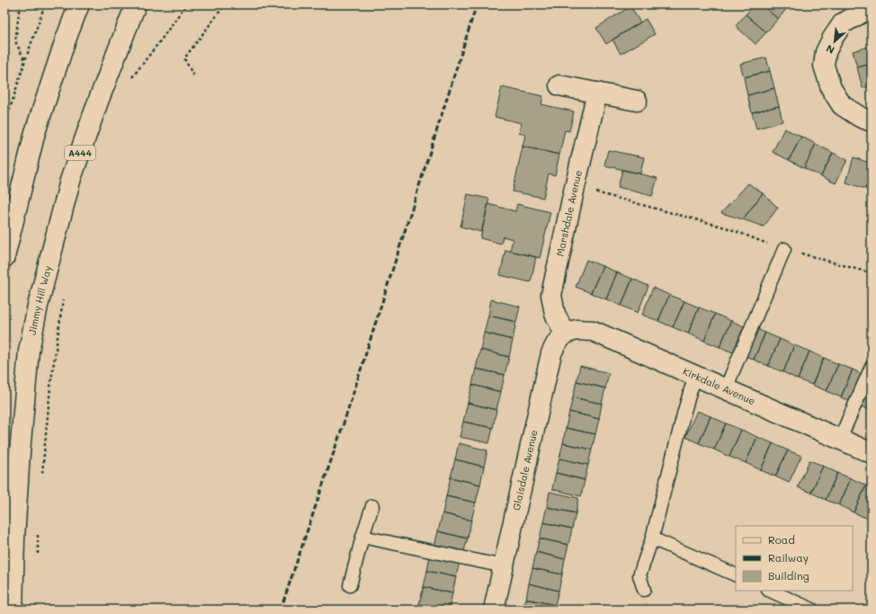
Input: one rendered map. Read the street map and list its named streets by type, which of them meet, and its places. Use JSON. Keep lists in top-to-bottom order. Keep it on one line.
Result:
{"streets":{"main road":["A444","Marshdale Avenue","Jimmy Hill Way","Kirkdale Avenue","Glaisdale Avenue"]},"crossings":[["Marshdale Avenue","Kirkdale Avenue"],["Marshdale Avenue","Glaisdale Avenue"],["Kirkdale Avenue","Glaisdale Avenue"]],"legend":["Road","Railway","Building"],"north":"bottom left"}
